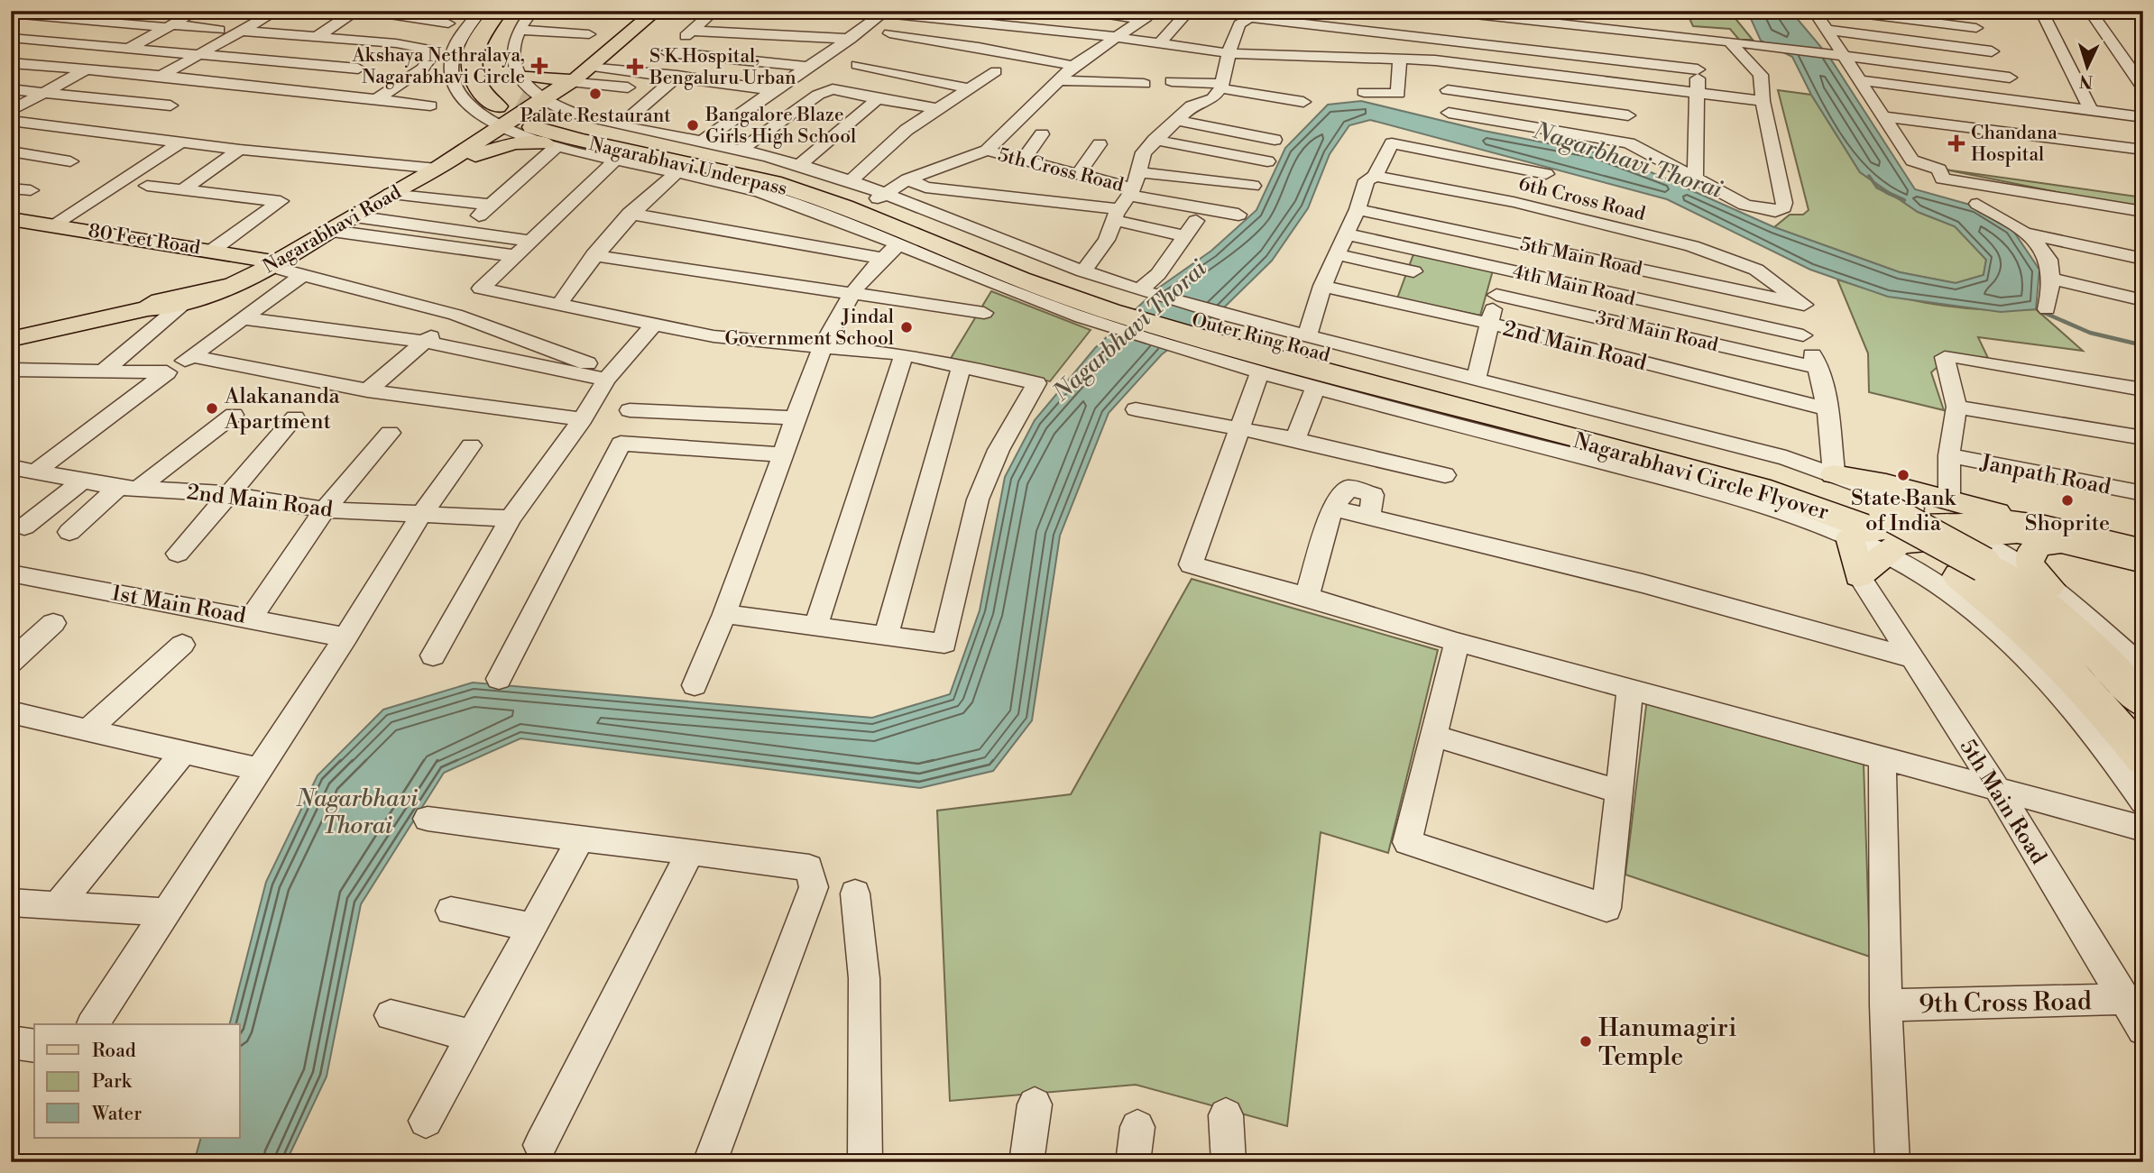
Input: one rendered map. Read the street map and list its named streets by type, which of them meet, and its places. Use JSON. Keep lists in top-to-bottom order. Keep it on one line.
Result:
{"streets":{"highway":["Nagarabhavi Underpass","Outer Ring Road","Nagarabhavi Circle Flyover"],"main road":["Nagarabhavi Road","80 Feet Road"],"street":["5th Cross Road","6th Cross Road","5th Main Road","4th Main Road","3rd Main Road","2nd Main Road","Janpath Road","1st Main Road","9th Cross Road"]},"crossings":[["Nagarabhavi Underpass","Outer Ring Road"],["6th Cross Road","5th Main Road"],["Nagarabhavi Road","80 Feet Road"],["5th Main Road","9th Cross Road"],["Outer Ring Road","Nagarabhavi Circle Flyover"]],"water":["Nagarbhavi Thorai"],"places":{"health":["Akshaya Nethralaya, Nagarabhavi Circle","S K Hospital, Bengaluru Urban","Chandana Hospital"],"other":["Palate Restaurant","Bangalore Blaze Girls High School","Jindal Government School","Alakananda Apartment","State Bank of India","Shoprite","Hanumagiri Temple"]},"legend":["Road","Park","Water"],"north":"bottom"}
